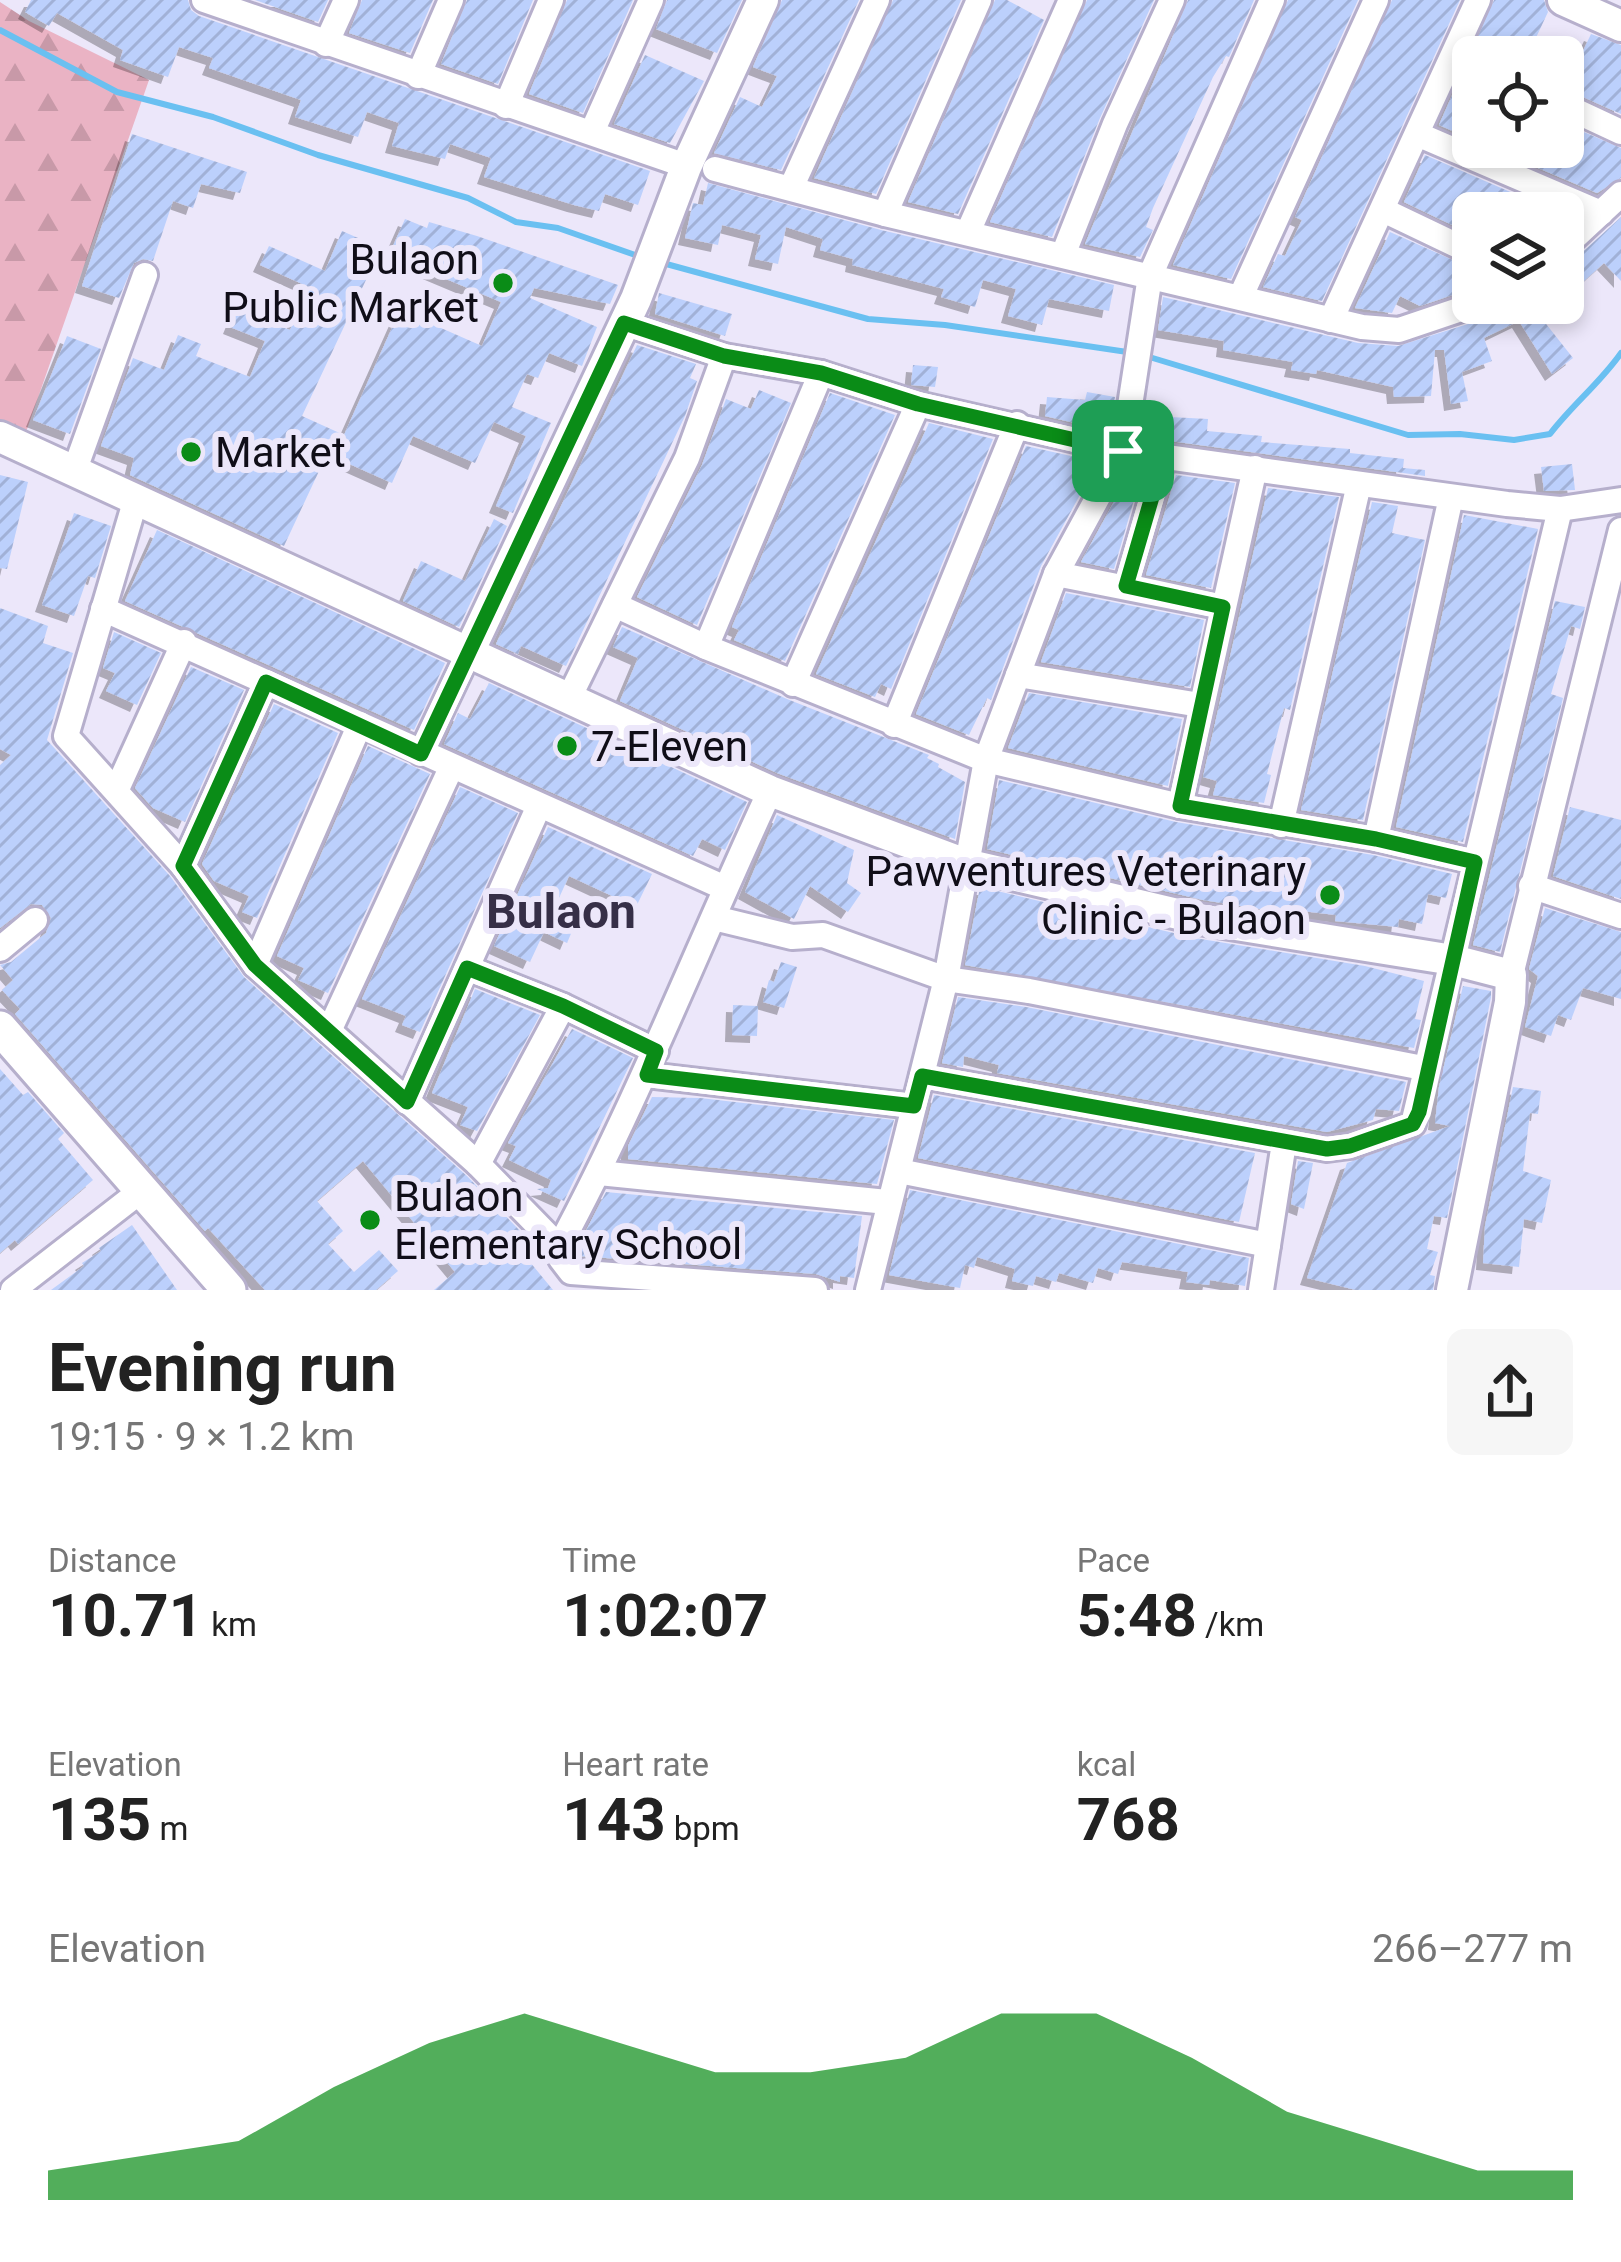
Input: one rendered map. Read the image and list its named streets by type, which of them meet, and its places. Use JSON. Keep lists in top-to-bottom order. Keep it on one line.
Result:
{"districts":["Bulaon"],"places":["Bulaon Public Market","Market","7-Eleven","Pawventures Veterinary Clinic - Bulaon","Bulaon Elementary School"],"page":{"heading":["Evening run","19:15 · 9 × 1.2 km"],"stats":[["Distance","10.71 km"],["Time","1:02:07"],["Pace","5:48 /km"],["Elevation","135 m"],["Heart rate","143 bpm"],["kcal","768"]],"chart":["Elevation","266–277 m"]}}
